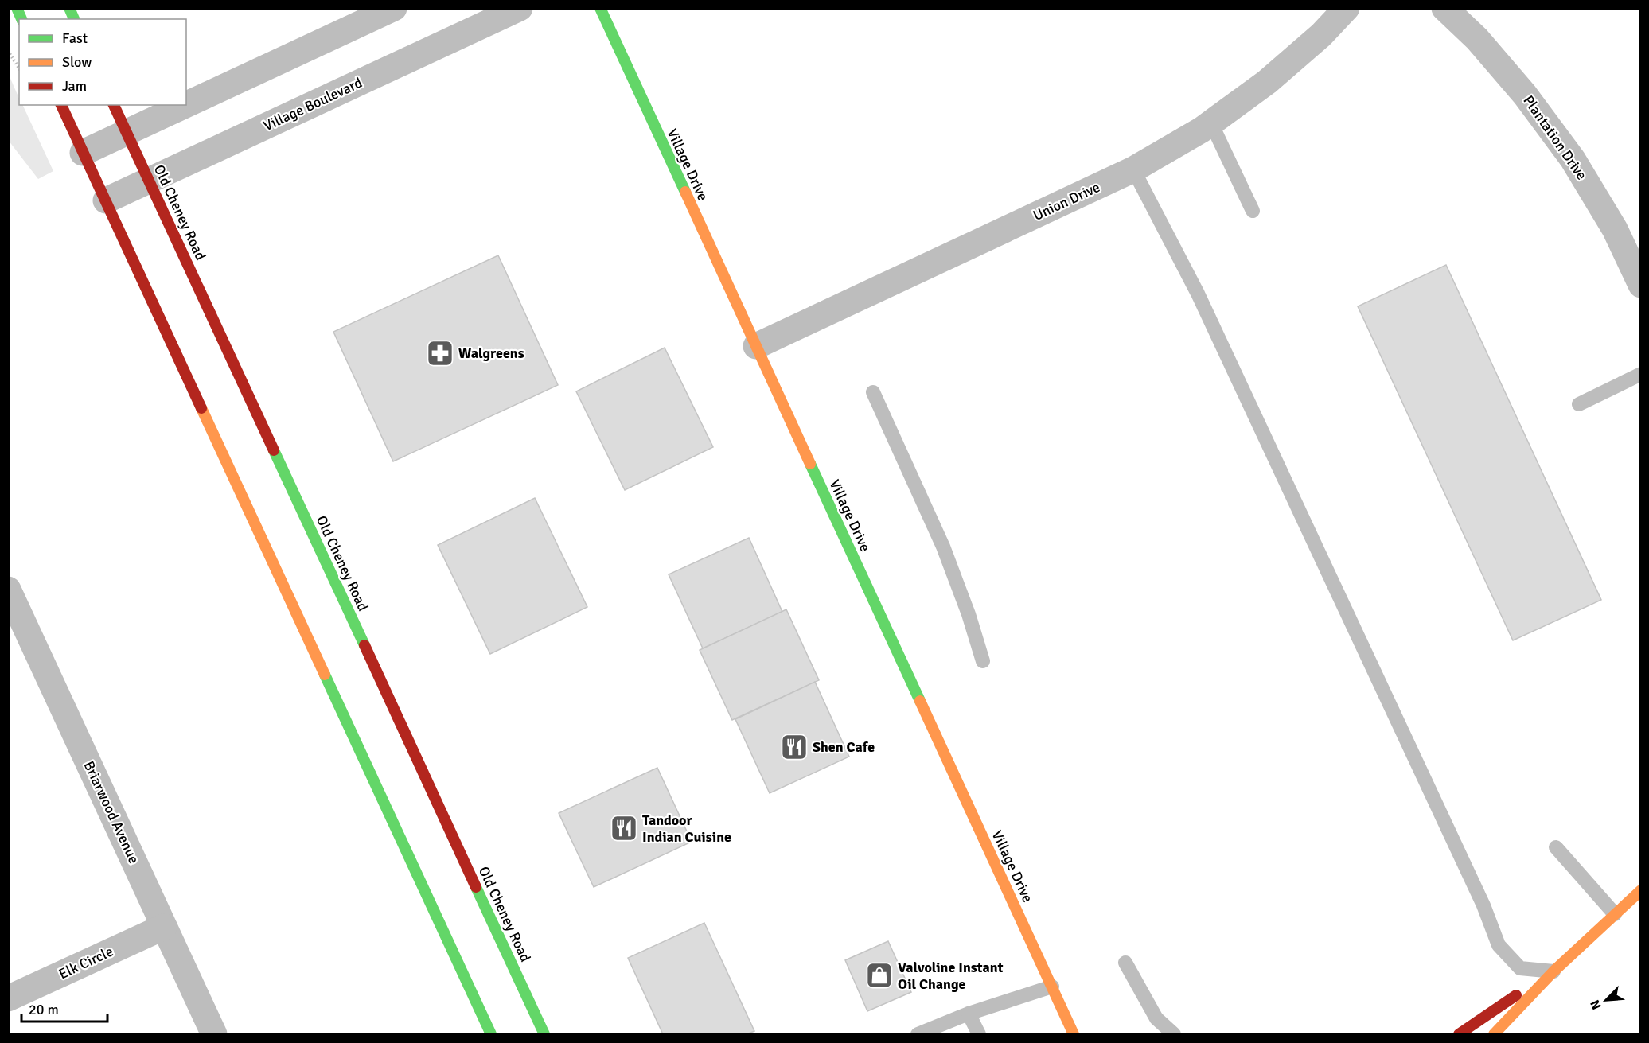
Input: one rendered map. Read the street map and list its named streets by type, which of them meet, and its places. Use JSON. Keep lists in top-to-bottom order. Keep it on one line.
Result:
{"streets":{"main road":["Village Drive","Old Cheney Road"],"street":["Village Boulevard","Plantation Drive","Union Drive","Briarwood Avenue","Elk Circle"]},"crossings":[["Village Boulevard","Old Cheney Road"],["Village Drive","Union Drive"],["Briarwood Avenue","Elk Circle"]],"places":{"pharmacy":["Walgreens"],"restaurant":["Shen Cafe","Tandoor Indian Cuisine"],"shop":["Valvoline Instant Oil Change"]},"legend":["Fast","Slow","Jam"],"scale_bar":"20 m","north":"bottom left"}
